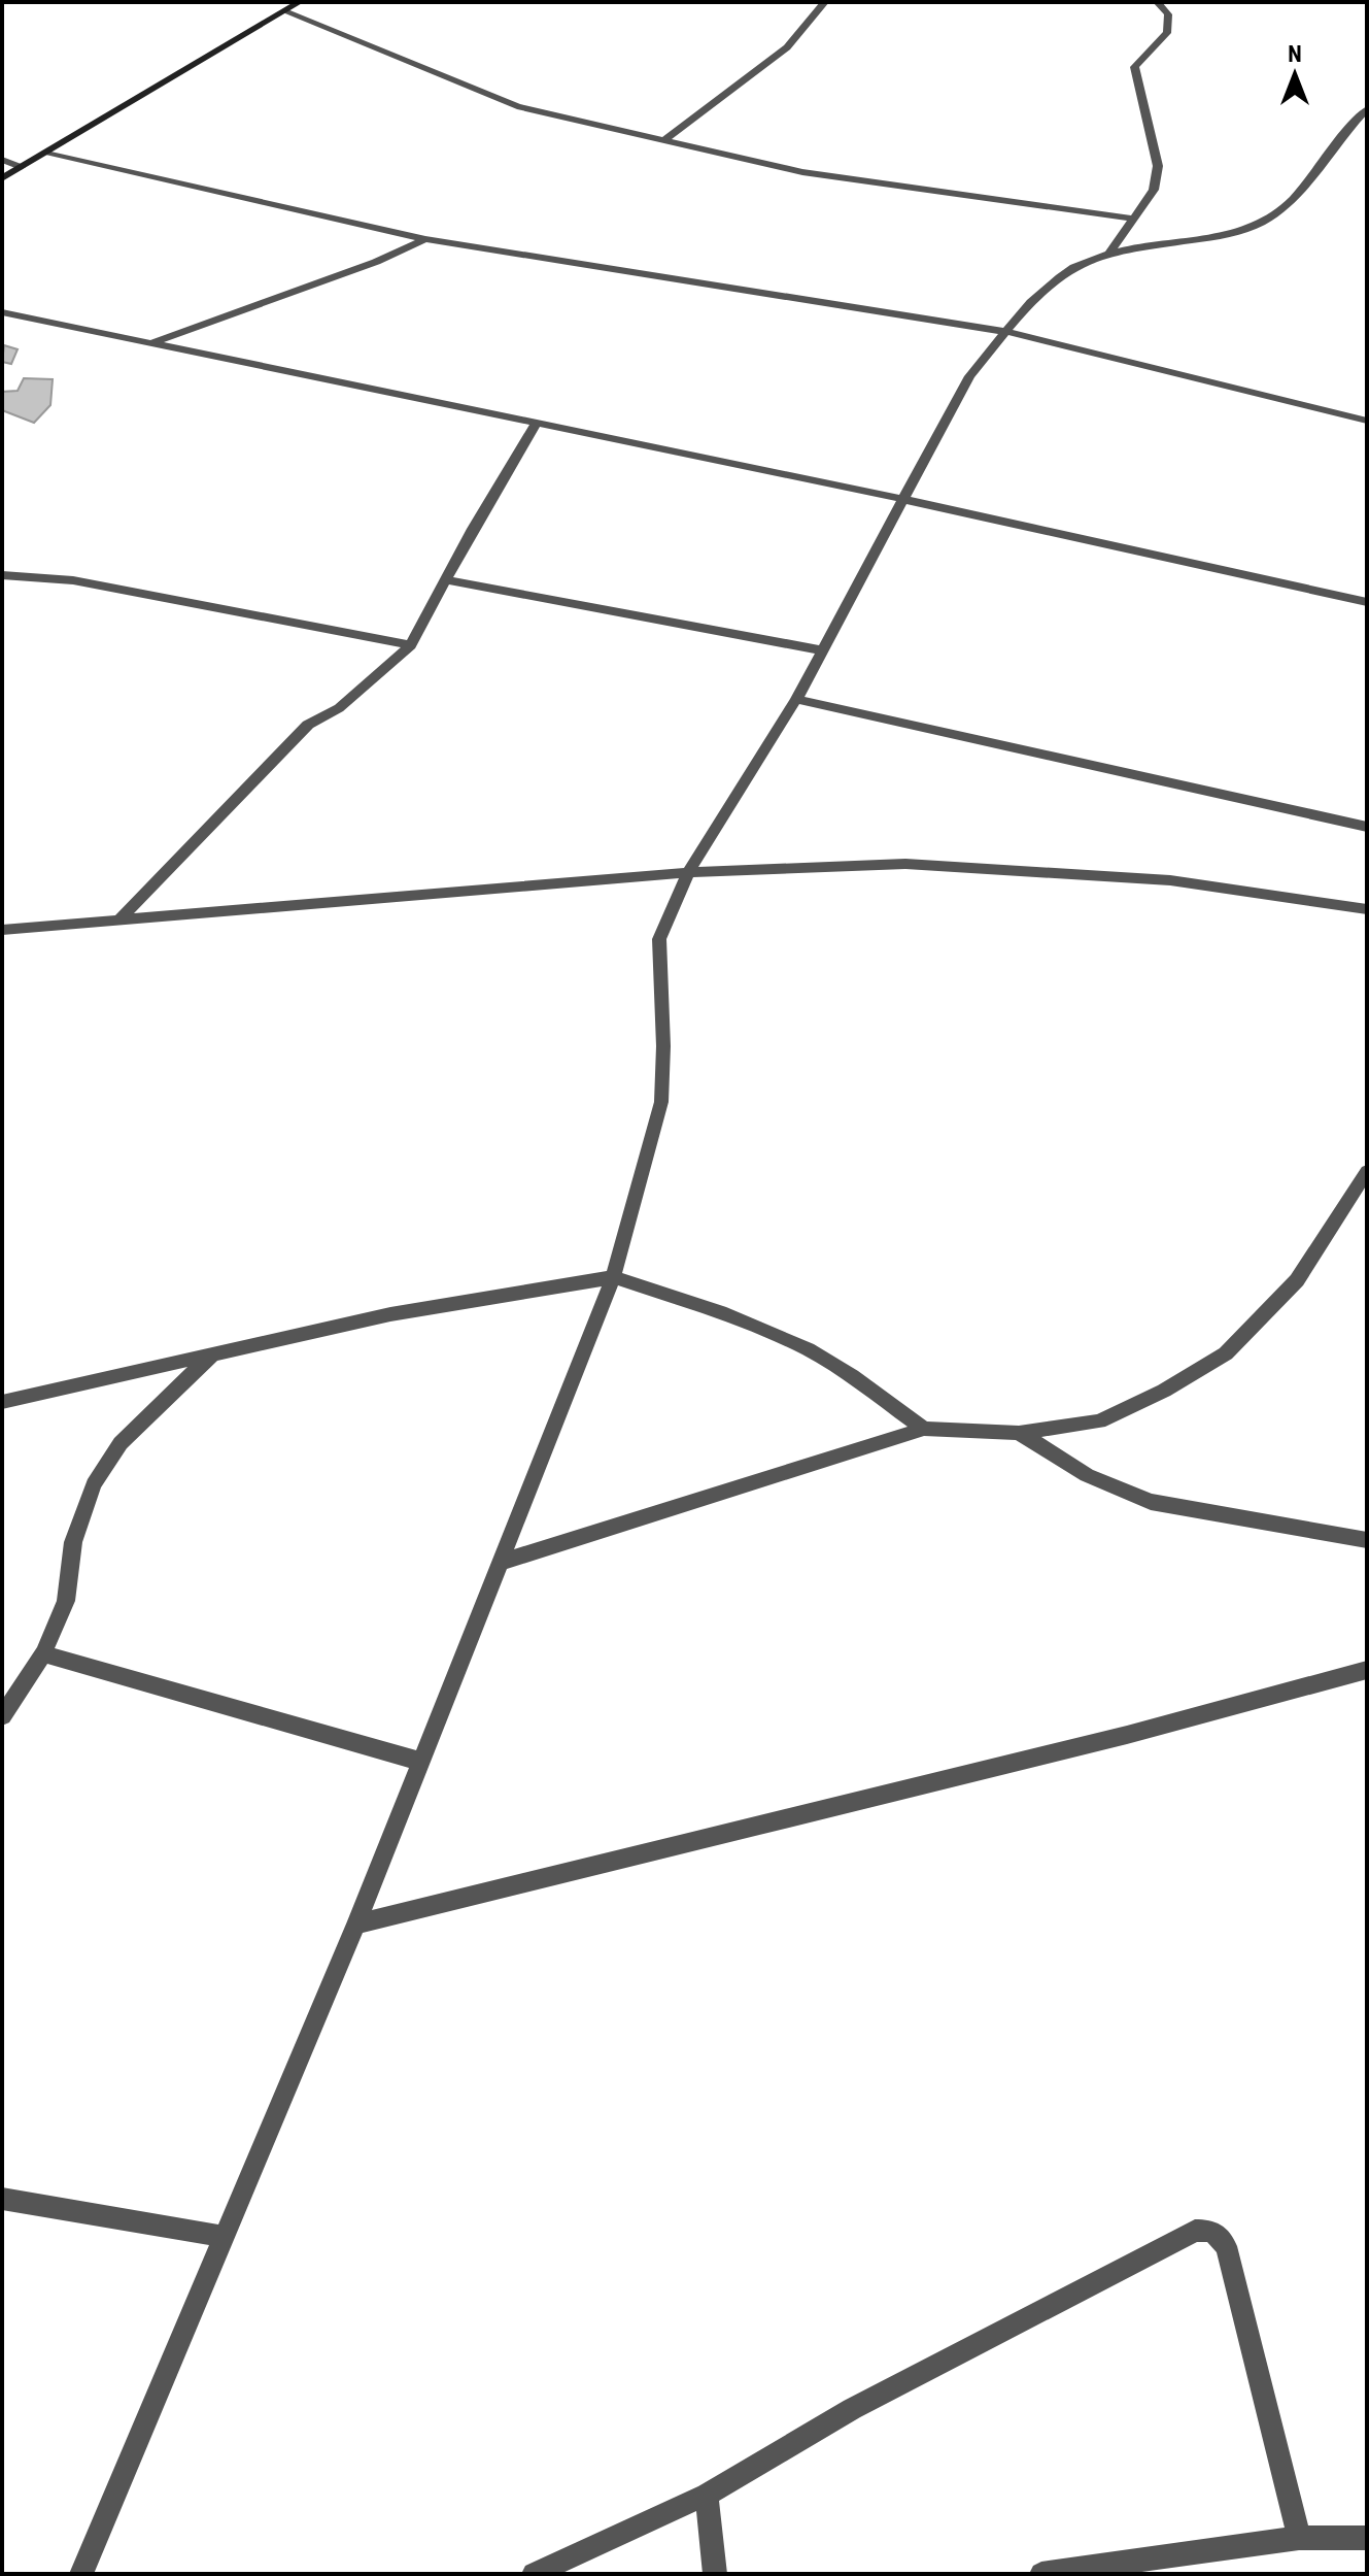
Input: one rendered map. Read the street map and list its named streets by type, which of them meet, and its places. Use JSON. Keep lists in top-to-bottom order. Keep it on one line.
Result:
{"north":"top"}
